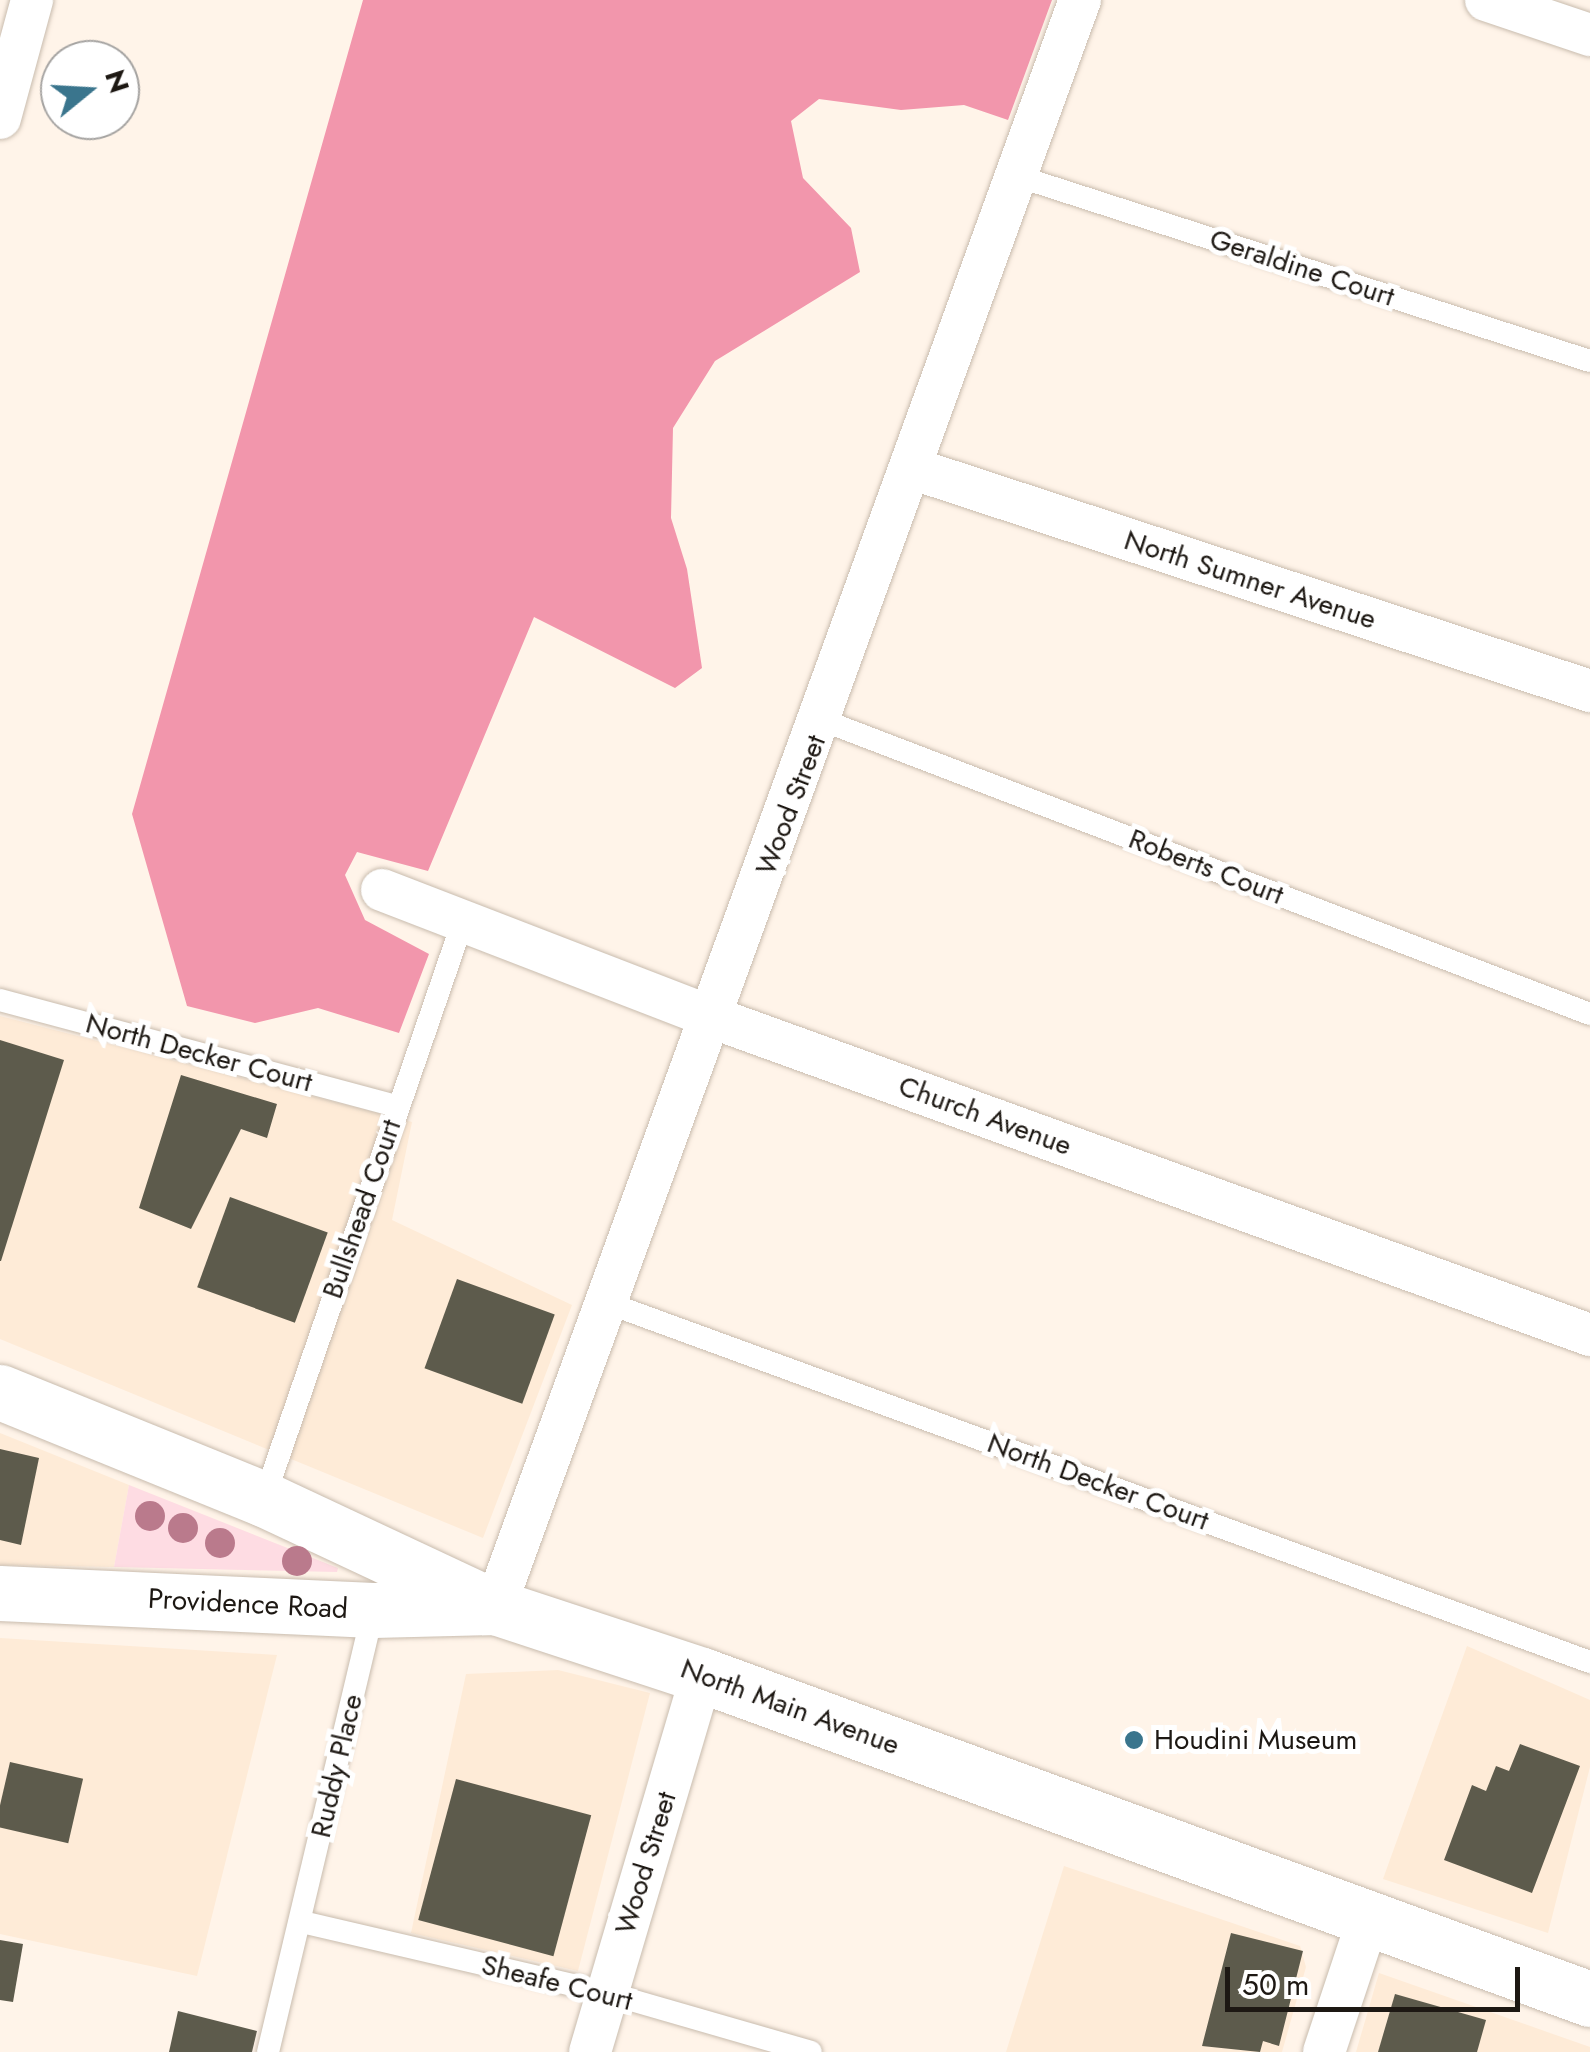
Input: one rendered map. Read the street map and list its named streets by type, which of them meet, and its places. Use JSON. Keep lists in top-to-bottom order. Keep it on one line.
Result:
{"streets":{"main road":["Providence Road","North Main Avenue"],"street":["North Sumner Avenue","Wood Street","Church Avenue"],"lane":["Geraldine Court","Roberts Court","North Decker Court","Bullshead Court","Ruddy Place","Sheafe Court"]},"crossings":[["Geraldine Court","Wood Street"],["North Sumner Avenue","Wood Street"],["Wood Street","Roberts Court"],["Wood Street","North Decker Court"],["Wood Street","Church Avenue"],["Wood Street","Providence Road"],["Wood Street","North Main Avenue"],["Wood Street","Sheafe Court"],["North Decker Court","Bullshead Court"],["Church Avenue","Bullshead Court"],["Bullshead Court","North Main Avenue"],["Providence Road","North Main Avenue"],["Providence Road","Ruddy Place"],["Ruddy Place","Sheafe Court"]],"places":["Houdini Museum"],"scale_bar":"50 m","north":"right"}
